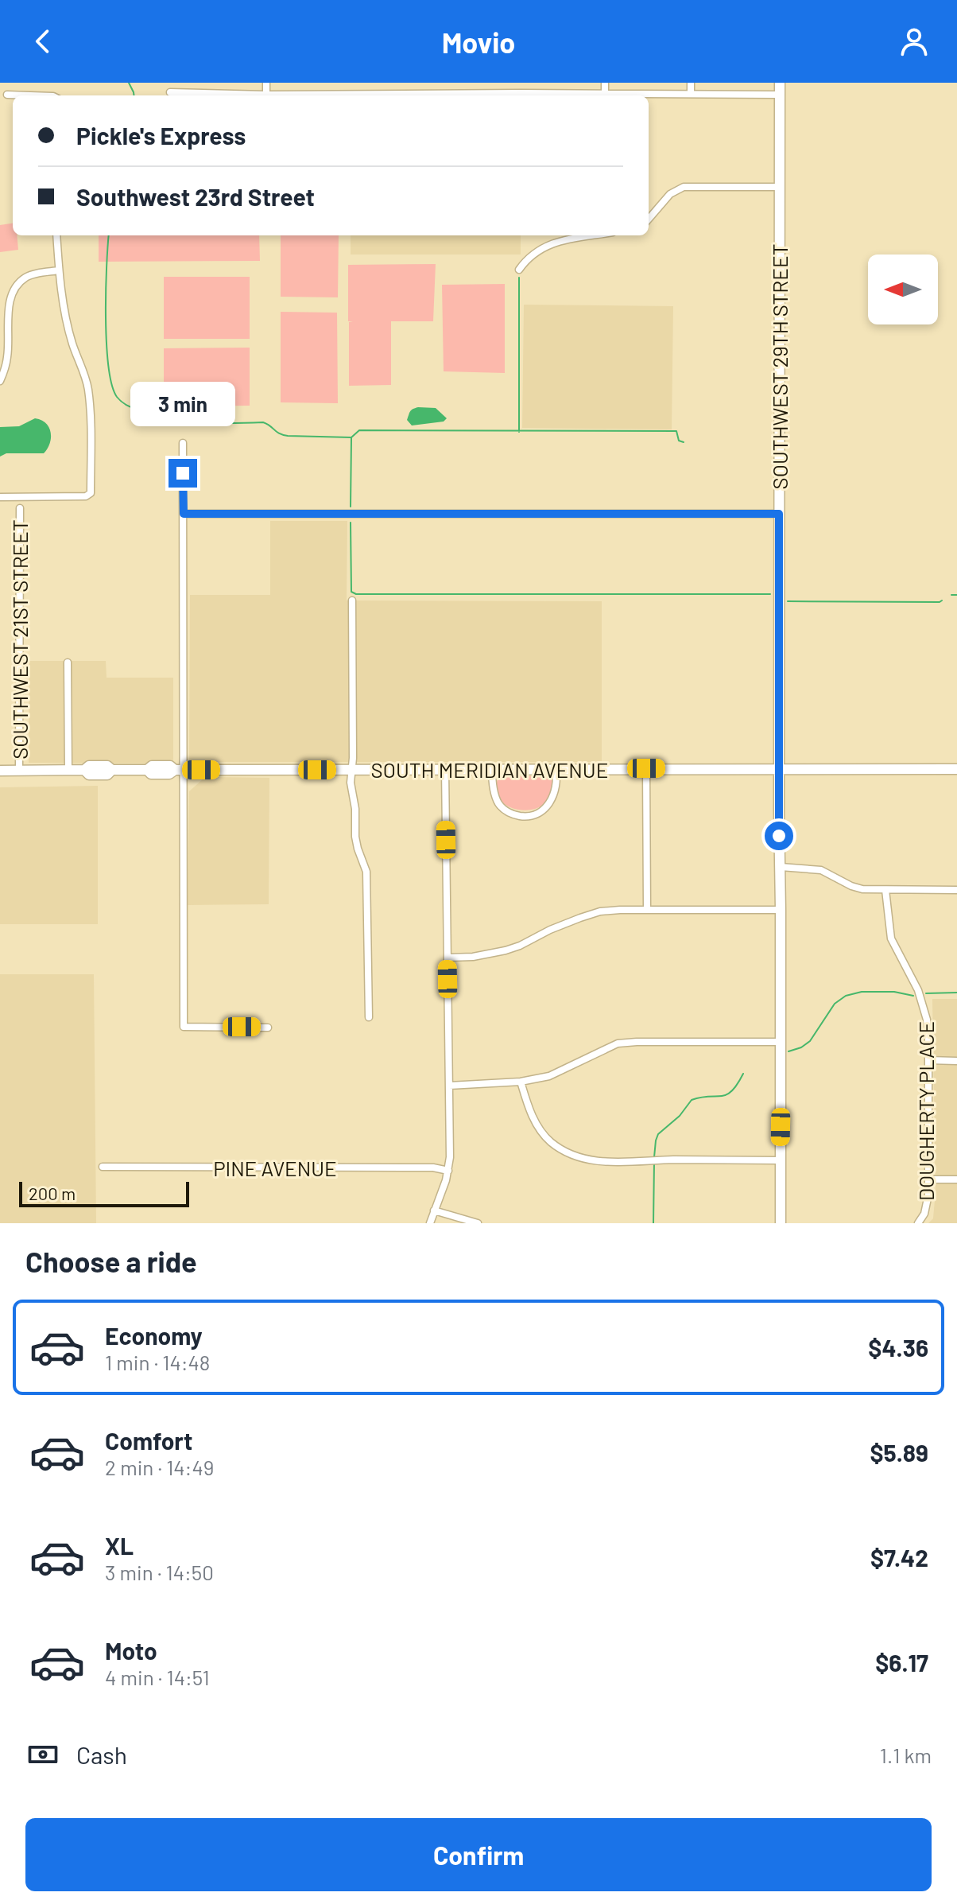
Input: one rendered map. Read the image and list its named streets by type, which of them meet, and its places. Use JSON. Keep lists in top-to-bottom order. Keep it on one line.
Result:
{"streets":{"main road":["SOUTHWEST 29TH STREET","SOUTH MERIDIAN AVENUE"],"street":["SOUTHWEST 21ST STREET","DOUGHERTY PLACE","PINE AVENUE"]},"crossings":[["SOUTHWEST 29TH STREET","SOUTH MERIDIAN AVENUE"],["SOUTHWEST 21ST STREET","SOUTH MERIDIAN AVENUE"]],"scale_bar":"200 m","north":"left","page":{"header":"Movio","banner":["Pickle's Express","Southwest 23rd Street"],"bubble":"3 min","scale":"200 m","heading":"Choose a ride","list":[{"name":"Economy","note":"1 min · 14:48","value":"$4.36"},{"name":"Comfort","note":"2 min · 14:49","value":"$5.89"},{"name":"XL","note":"3 min · 14:50","value":"$7.42"},{"name":"Moto","note":"4 min · 14:51","value":"$6.17"}],"pay":["Cash","1.1 km"],"buttons":"Confirm"}}
